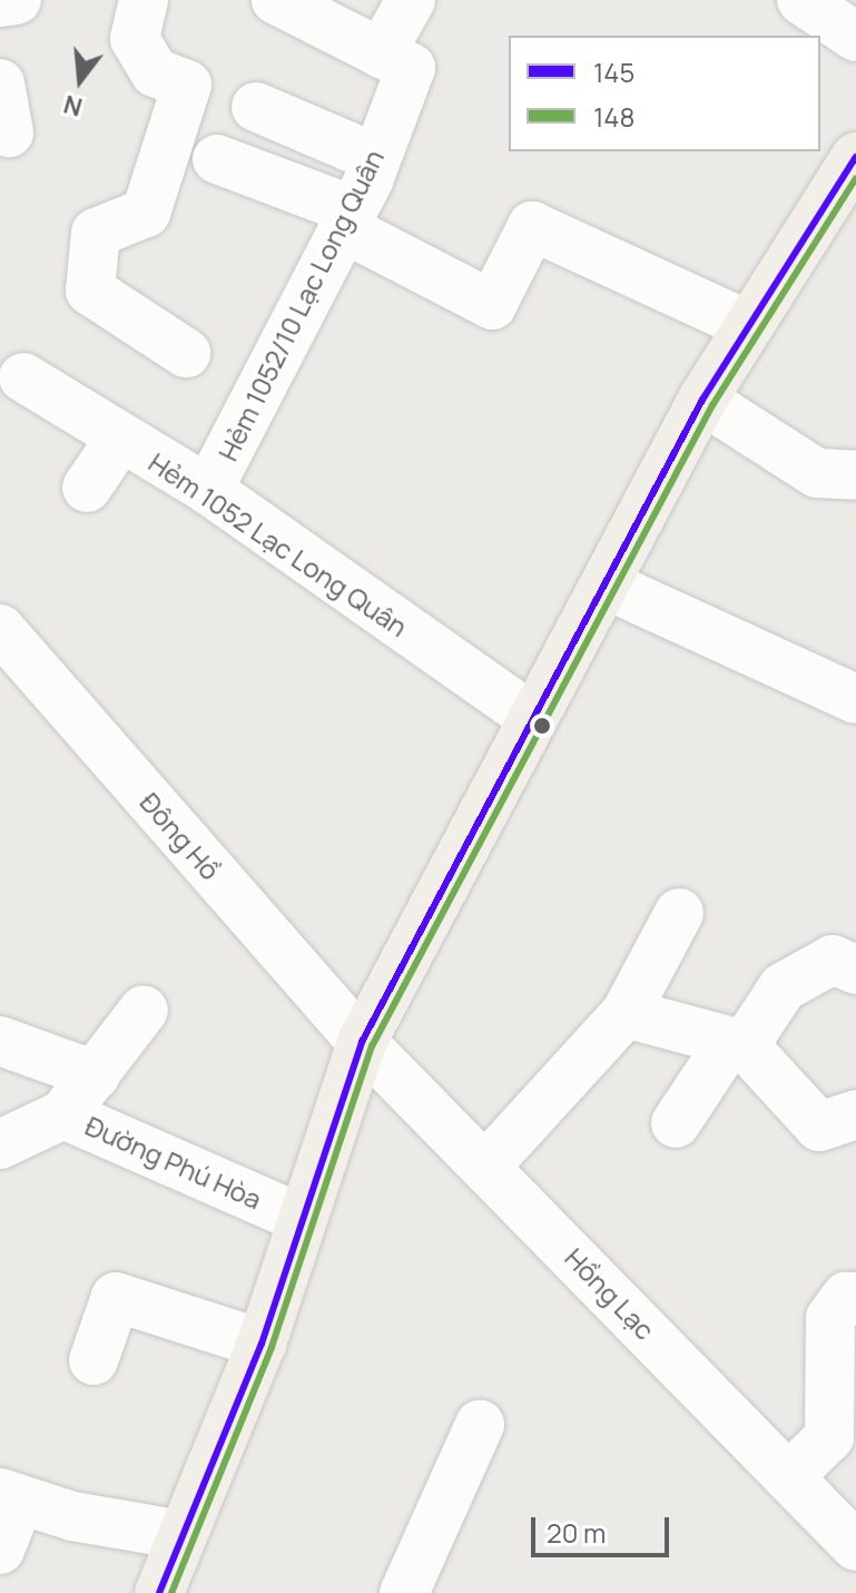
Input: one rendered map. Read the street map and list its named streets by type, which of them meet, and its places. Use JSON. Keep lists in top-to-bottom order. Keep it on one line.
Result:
{"streets":{"street":["Hẻm 1052/10 Lạc Long Quân","Hẻm 1052 Lạc Long Quân","Đông Hồ","Đường Phú Hòa","Hồng Lạc"]},"crossings":[["Hẻm 1052/10 Lạc Long Quân","Hẻm 1052 Lạc Long Quân"],["Đông Hồ","Hồng Lạc"]],"lines":["transit line 145","transit line 148"],"legend":["145","148"],"scale_bar":"20 m","north":"bottom"}
